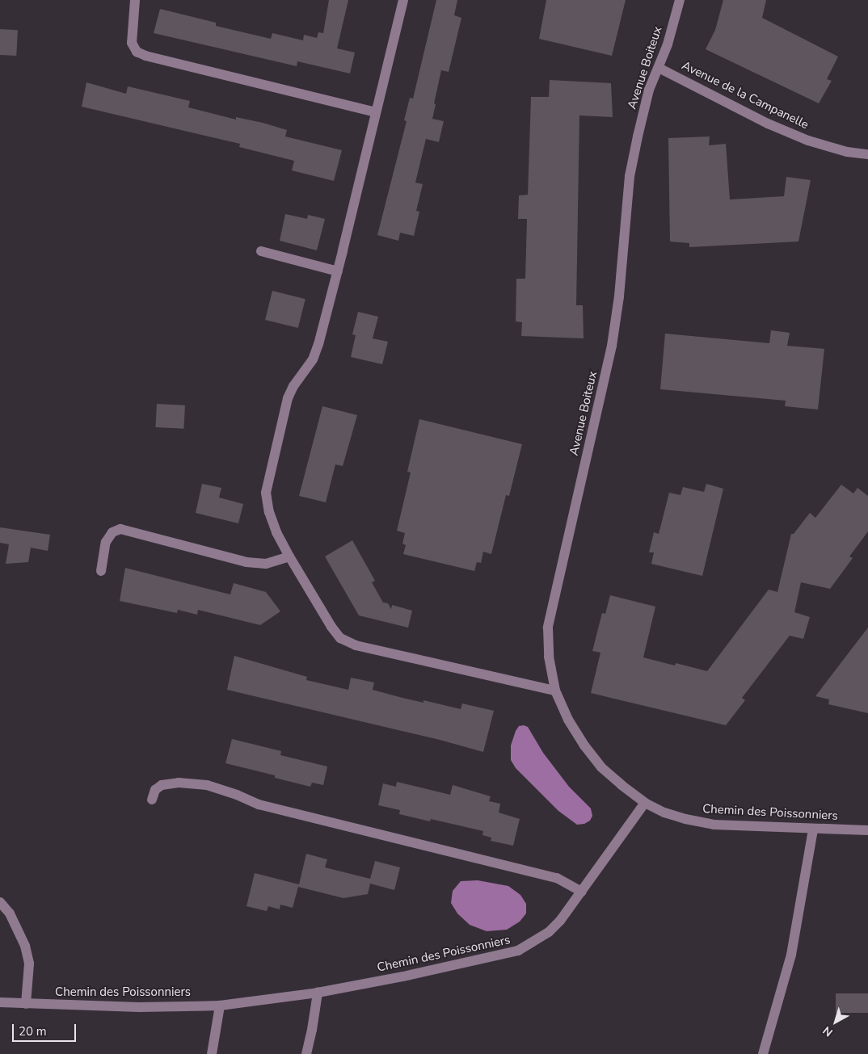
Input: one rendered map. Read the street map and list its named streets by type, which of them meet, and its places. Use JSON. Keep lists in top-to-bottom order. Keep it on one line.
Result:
{"streets":{"street":["Avenue Boiteux","Avenue de la Campanelle","Chemin des Poissonniers"]},"crossings":[["Avenue Boiteux","Avenue de la Campanelle"],["Avenue Boiteux","Chemin des Poissonniers"]],"scale_bar":"20 m","north":"bottom left"}
